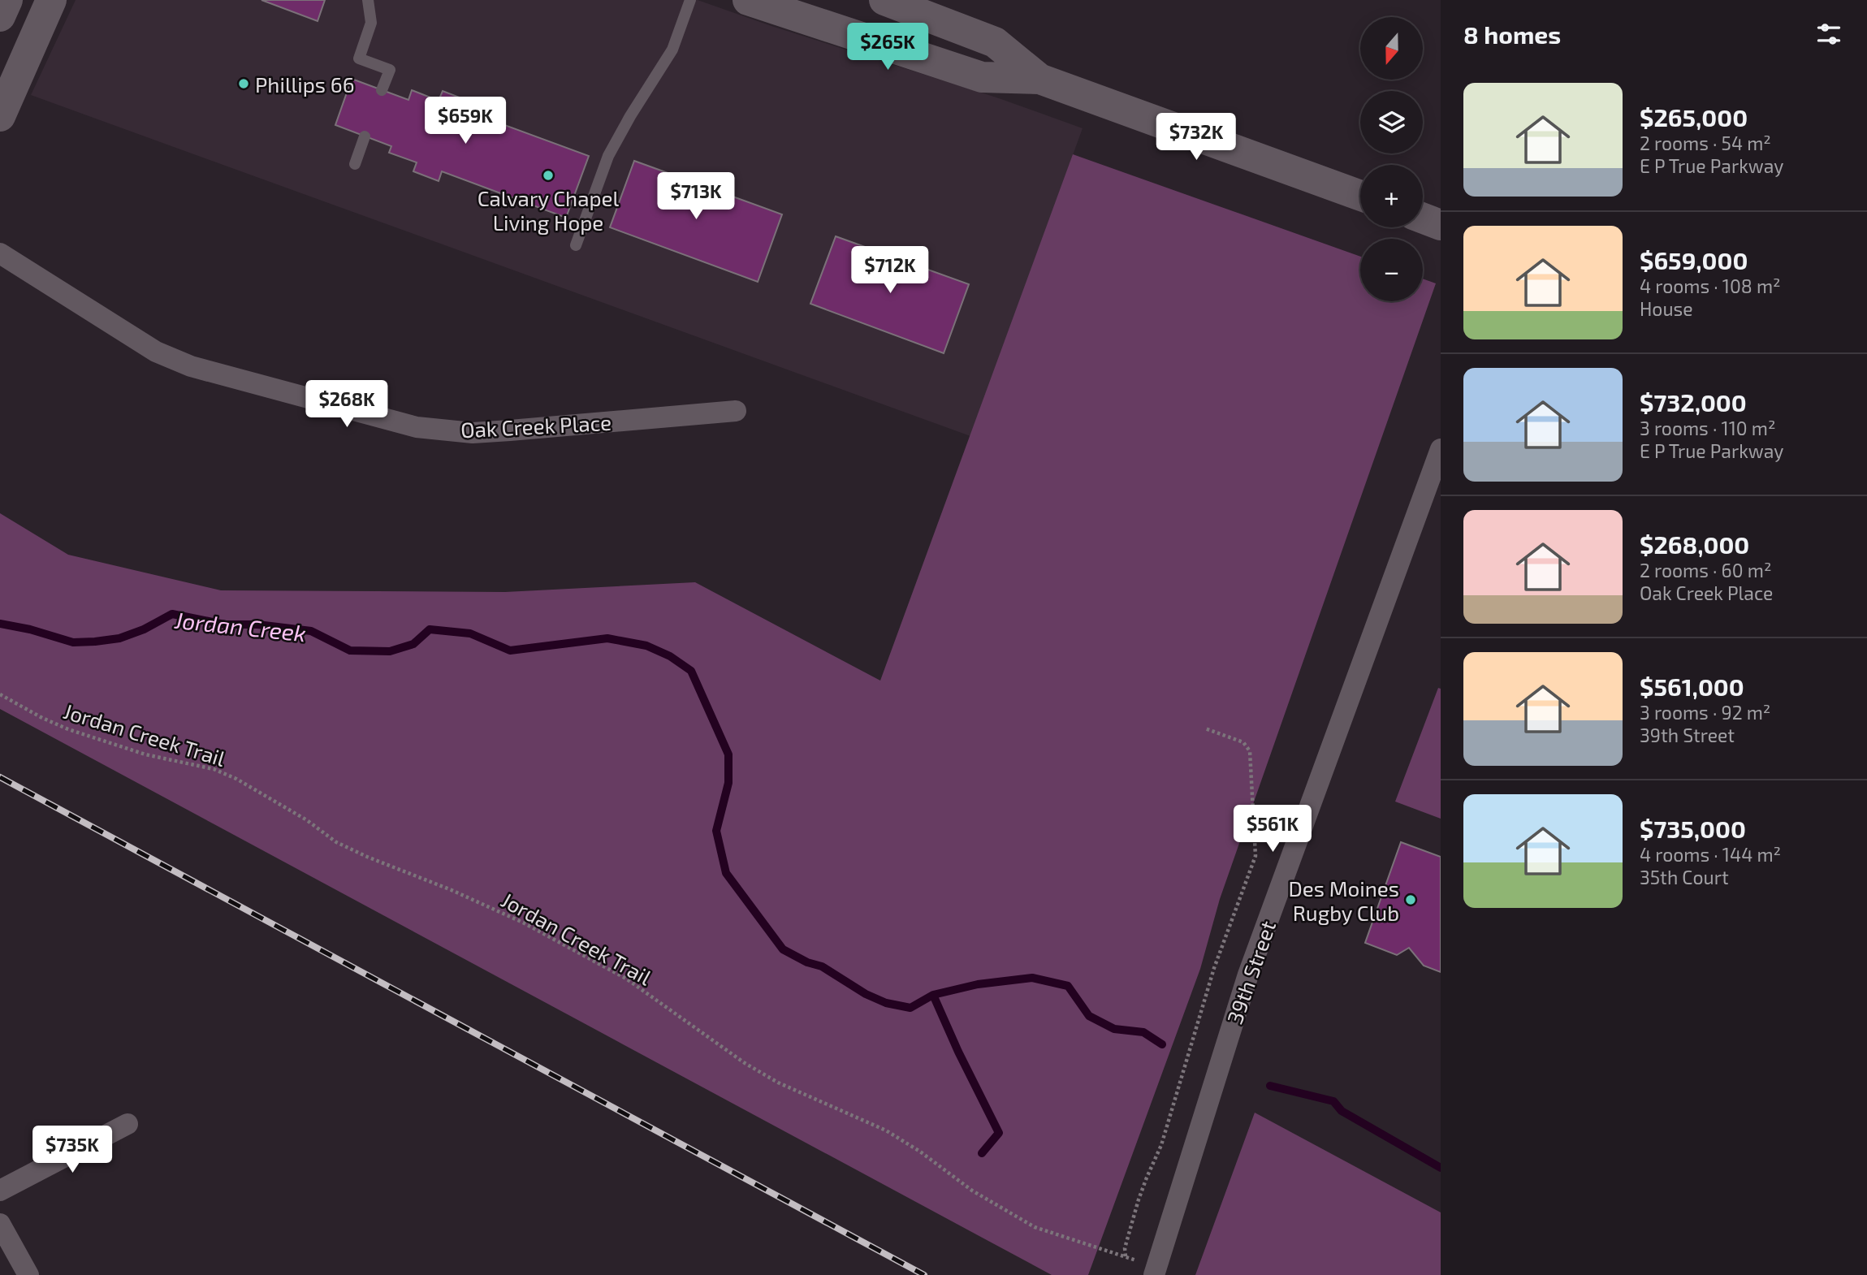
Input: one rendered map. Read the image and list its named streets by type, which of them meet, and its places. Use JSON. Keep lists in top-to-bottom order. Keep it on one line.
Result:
{"streets":{"street":["Oak Creek Place","39th Street"],"path":["Jordan Creek Trail"]},"crossings":[["Jordan Creek Trail","39th Street"]],"water":["Jordan Creek"],"places":["Phillips 66","Calvary Chapel Living Hope","Des Moines Rugby Club"],"north":"bottom","page":{"heading":"8 homes","map_buttons":["+","−"],"price":["$265K","$659K","$732K","$713K","$712K","$268K","$561K","$735K"],"list":[{"name":"$265,000","note":"2 rooms · 54 m² · E P True Parkway"},{"name":"$659,000","note":"4 rooms · 108 m² · House"},{"name":"$732,000","note":"3 rooms · 110 m² · E P True Parkway"},{"name":"$268,000","note":"2 rooms · 60 m² · Oak Creek Place"},{"name":"$561,000","note":"3 rooms · 92 m² · 39th Street"},{"name":"$735,000","note":"4 rooms · 144 m² · 35th Court"}]}}
